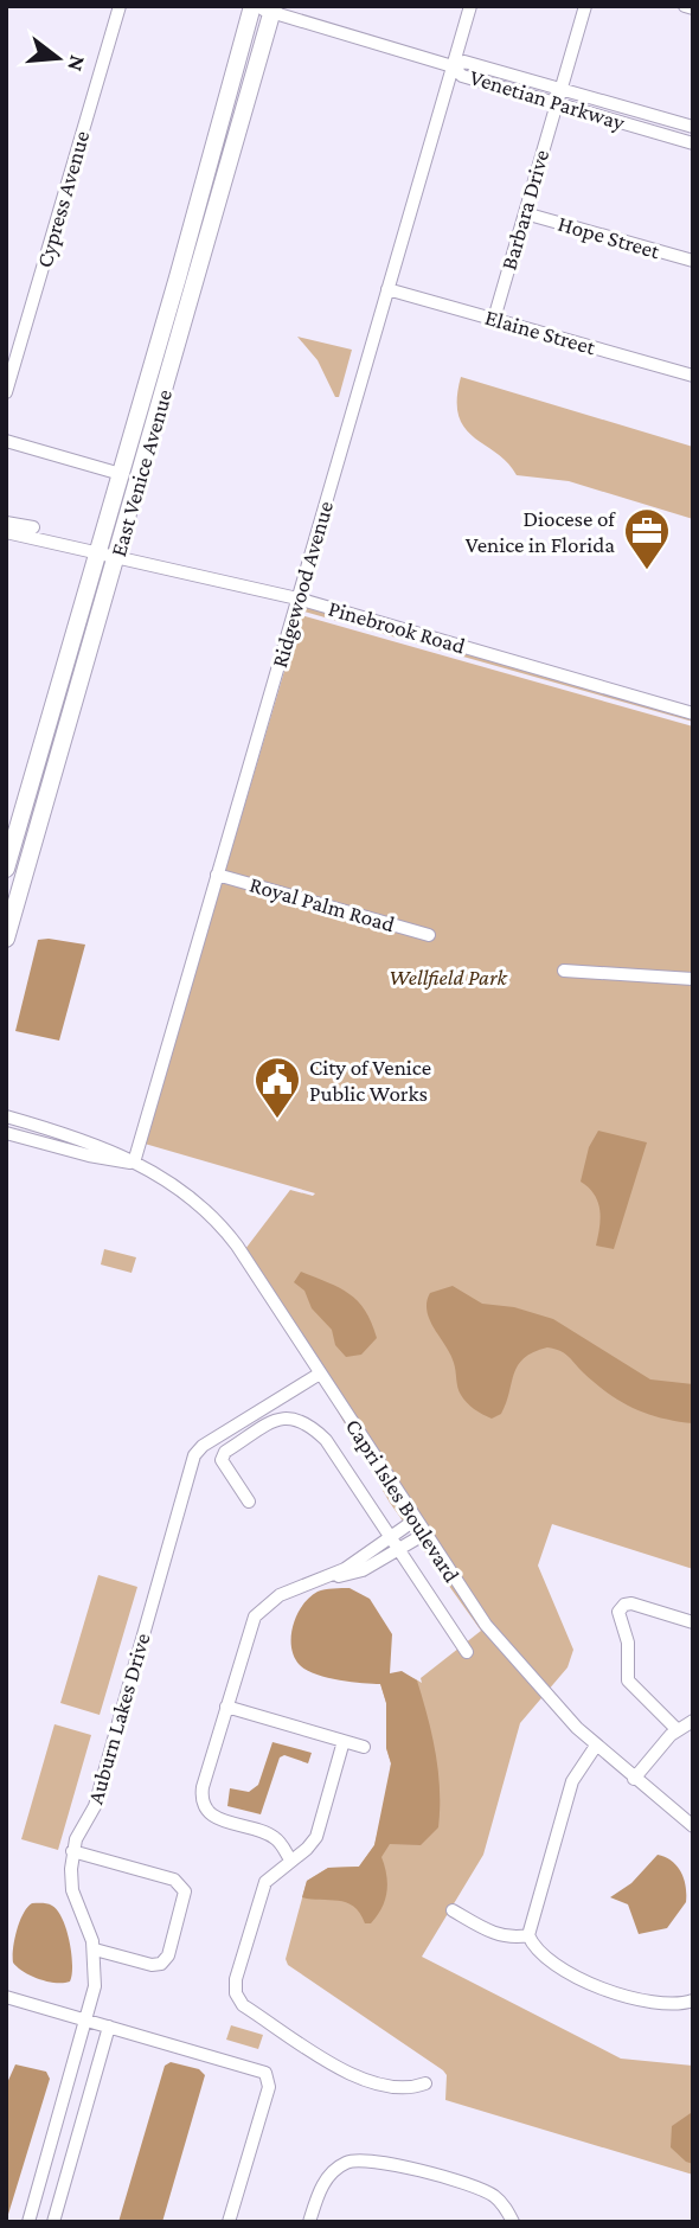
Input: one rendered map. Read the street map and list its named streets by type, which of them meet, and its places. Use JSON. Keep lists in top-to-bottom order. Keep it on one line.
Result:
{"streets":{"main road":["East Venice Avenue"],"street":["Venetian Parkway","Cypress Avenue","Barbara Drive","Hope Street","Elaine Street","Ridgewood Avenue","Pinebrook Road","Royal Palm Road","Capri Isles Boulevard","Auburn Lakes Drive"]},"crossings":[["Venetian Parkway","Barbara Drive"],["Venetian Parkway","East Venice Avenue"],["Venetian Parkway","Ridgewood Avenue"],["Barbara Drive","Hope Street"],["Barbara Drive","Elaine Street"],["Elaine Street","Ridgewood Avenue"],["East Venice Avenue","Pinebrook Road"],["Ridgewood Avenue","Pinebrook Road"],["Ridgewood Avenue","Royal Palm Road"],["Ridgewood Avenue","Capri Isles Boulevard"],["Capri Isles Boulevard","Auburn Lakes Drive"]],"parks":["Wellfield Park"],"places":{"office":["Diocese of Venice in Florida"],"public building":["City of Venice Public Works"]},"north":"right"}
